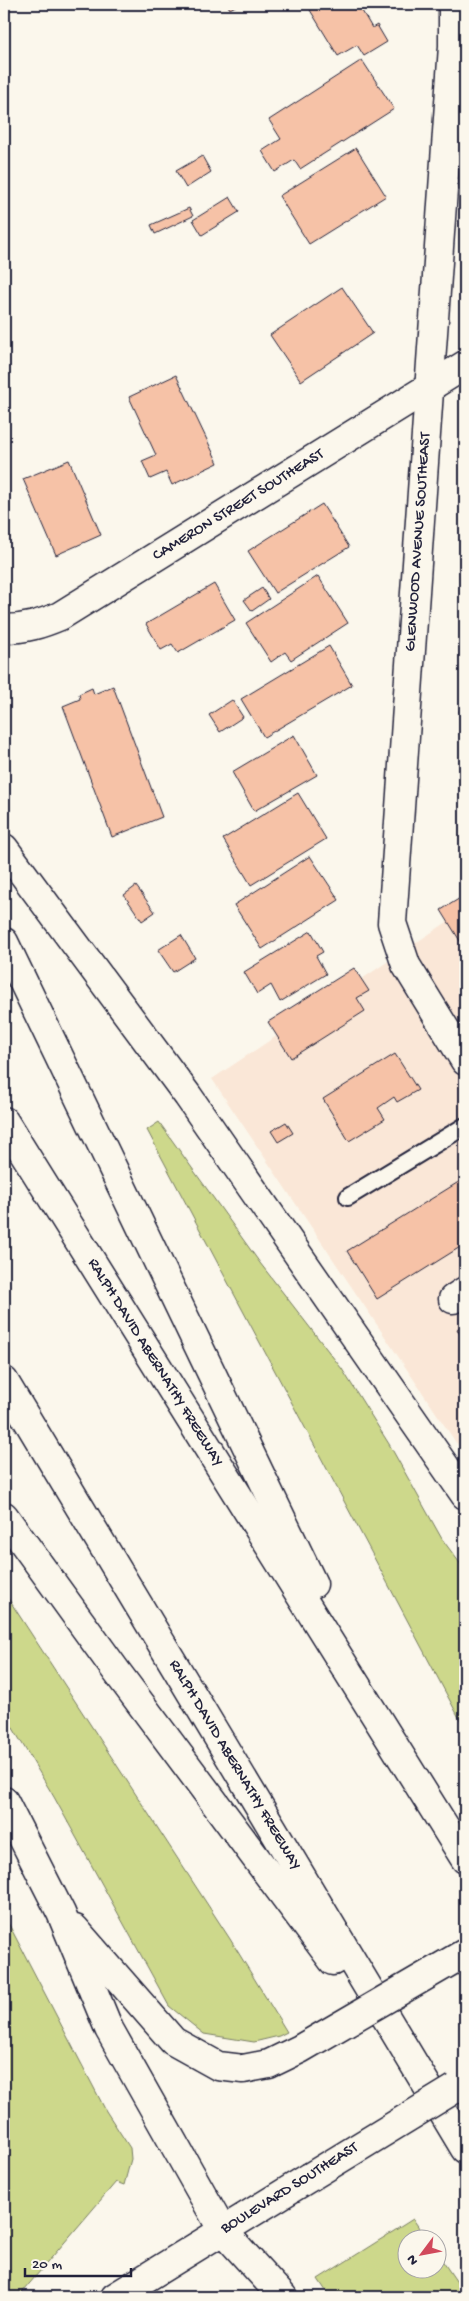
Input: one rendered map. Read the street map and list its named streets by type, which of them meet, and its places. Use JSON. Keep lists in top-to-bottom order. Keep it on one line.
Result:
{"streets":{"main road":["CAMERON STREET SOUTHEAST","GLENWOOD AVENUE SOUTHEAST","RALPH DAVID ABERNATHY FREEWAY","BOULEVARD SOUTHEAST"]},"crossings":[["CAMERON STREET SOUTHEAST","GLENWOOD AVENUE SOUTHEAST"]],"scale_bar":"20 m","north":"bottom left"}
